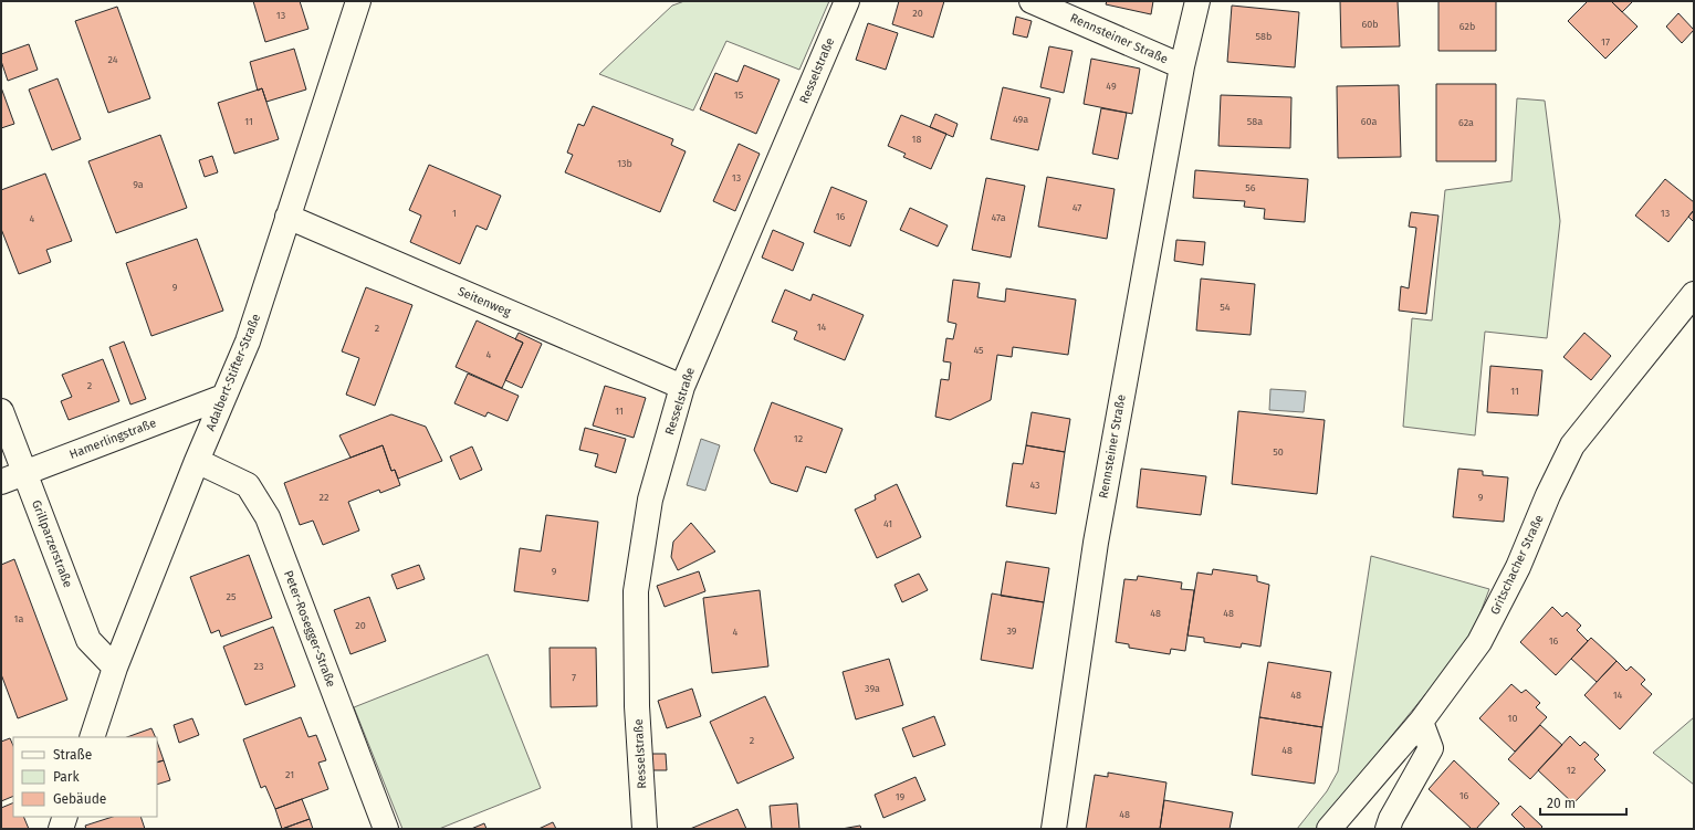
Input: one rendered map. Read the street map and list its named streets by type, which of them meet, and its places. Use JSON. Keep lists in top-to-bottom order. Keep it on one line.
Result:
{"streets":{"street":["Rennsteiner Straße","Resselstraße","Seitenweg","Adalbert-Stifter-Straße","Hamerlingstraße","Grillparzerstraße","Gritschacher Straße","Peter-Rosegger-Straße"]},"crossings":[["Resselstraße","Seitenweg"],["Seitenweg","Adalbert-Stifter-Straße"],["Adalbert-Stifter-Straße","Hamerlingstraße"],["Adalbert-Stifter-Straße","Grillparzerstraße"],["Adalbert-Stifter-Straße","Peter-Rosegger-Straße"],["Hamerlingstraße","Grillparzerstraße"]],"house_numbers":["20","13","60b","62b","58b","17","24","49","15","49a","11","58a","60a","62a","18","13b","13","9a","56","47","1","13","16","47a","4","9","54","14","2","45","4","2","11","11","12","50","43","22","9","41","9","25","48","48","1a","20","39","4","16","23","7","39a","48","14","10","2","48","12","21","16","19","48"],"legend":["Straße","Park","Gebäude"],"scale_bar":"20 m"}
